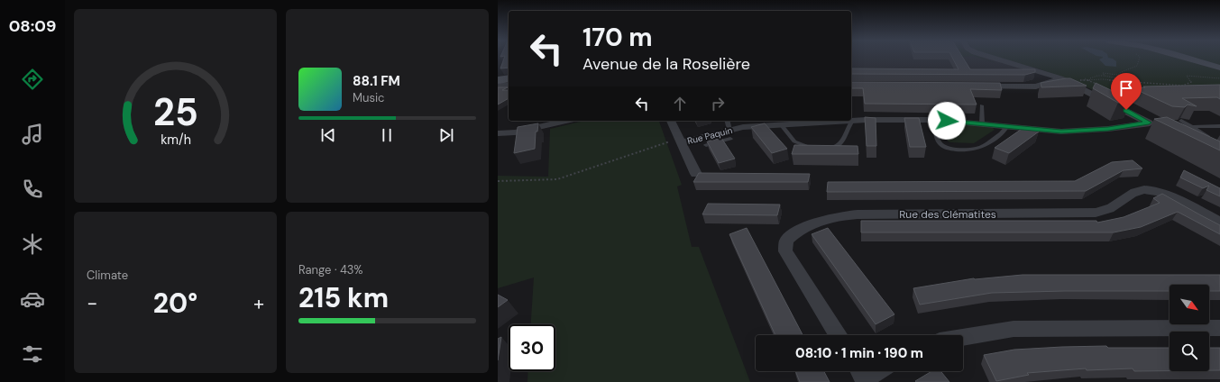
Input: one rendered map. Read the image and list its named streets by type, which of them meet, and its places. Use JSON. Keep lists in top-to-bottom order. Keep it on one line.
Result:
{"streets":{"street":["Rue Paquin","Rue des Clématites"]},"north":"bottom right","page":{"tabs":"08:09","turn":["170 m","Avenue de la Roselière"],"song":["88.1 FM","Music"],"tile":["Climate",["Range · 43%","215 km"]],"heat":["−","20°","+"],"limit":"30","trip":"08:10 · 1 min · 190 m","gauge":["25","km/h"]}}
